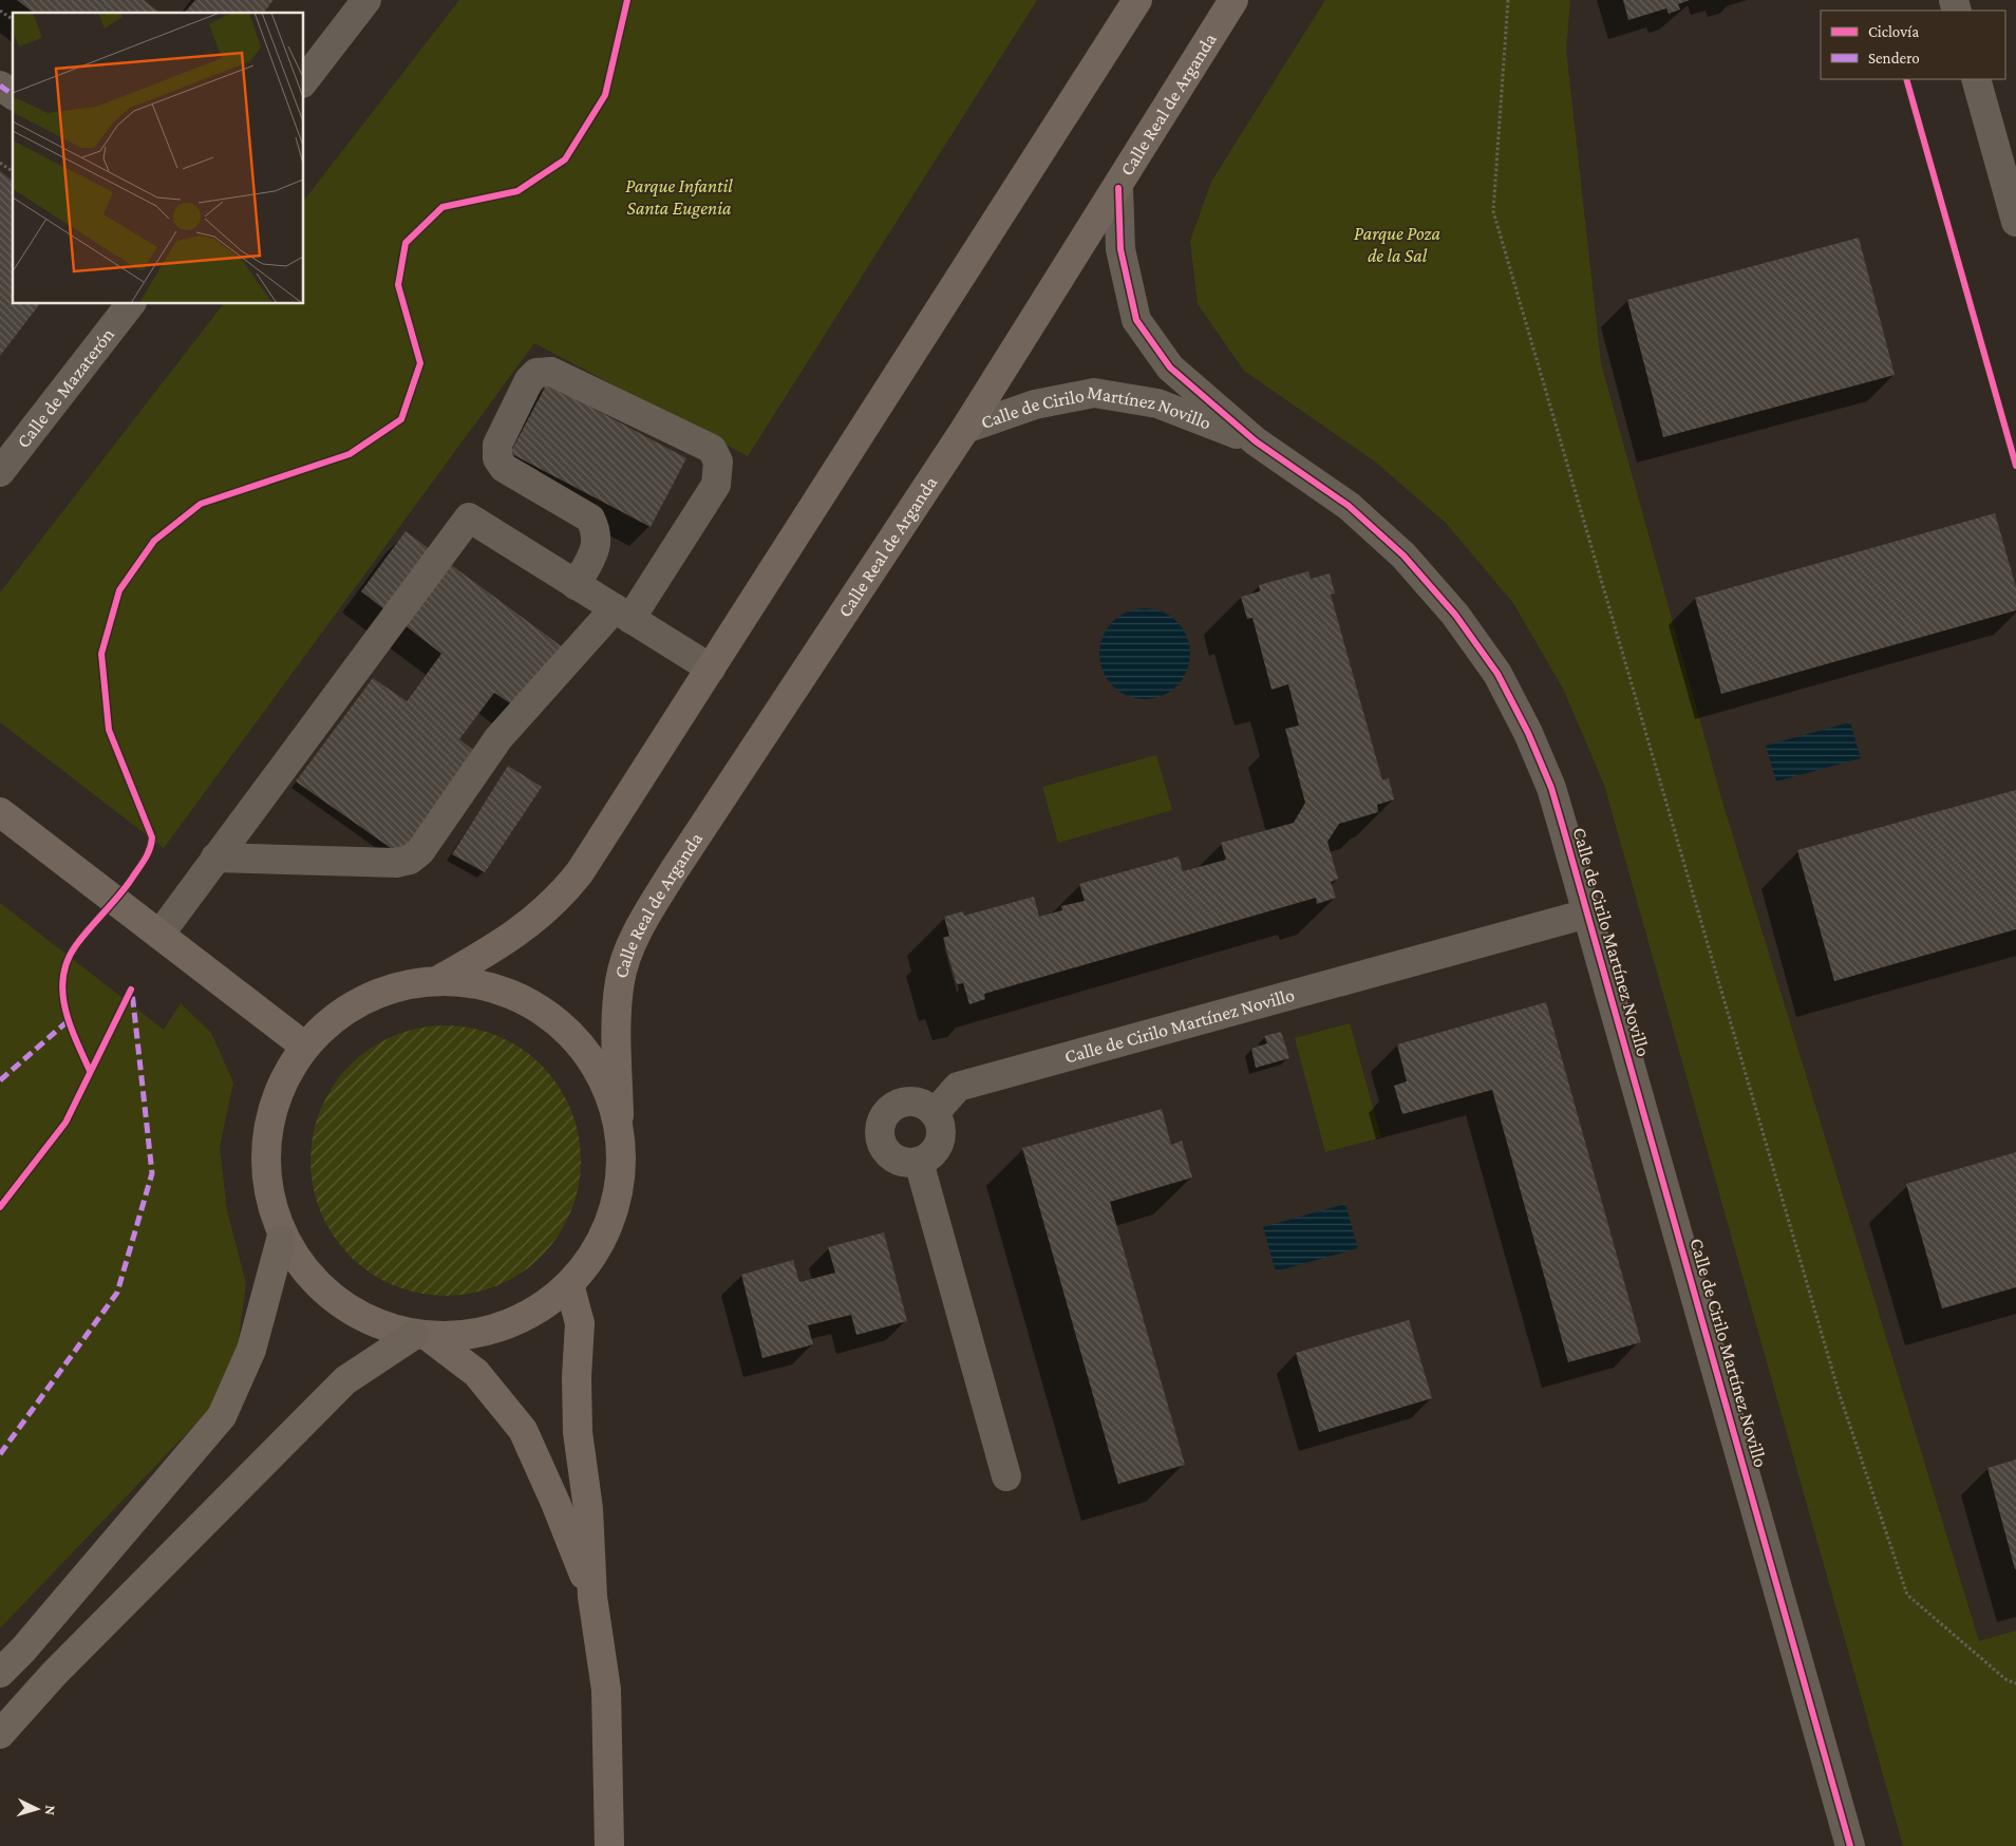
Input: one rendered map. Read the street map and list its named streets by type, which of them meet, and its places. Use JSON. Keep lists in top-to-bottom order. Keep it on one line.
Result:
{"streets":{"main road":["Calle Real de Arganda"],"street":["Calle de Mazaterón","Calle de Cirilo Martínez Novillo"]},"crossings":[["Calle Real de Arganda","Calle de Cirilo Martínez Novillo"]],"parks":["Parque Infantil Santa Eugenia","Parque Poza de la Sal"],"legend":["Ciclovía","Sendero"],"north":"right"}
